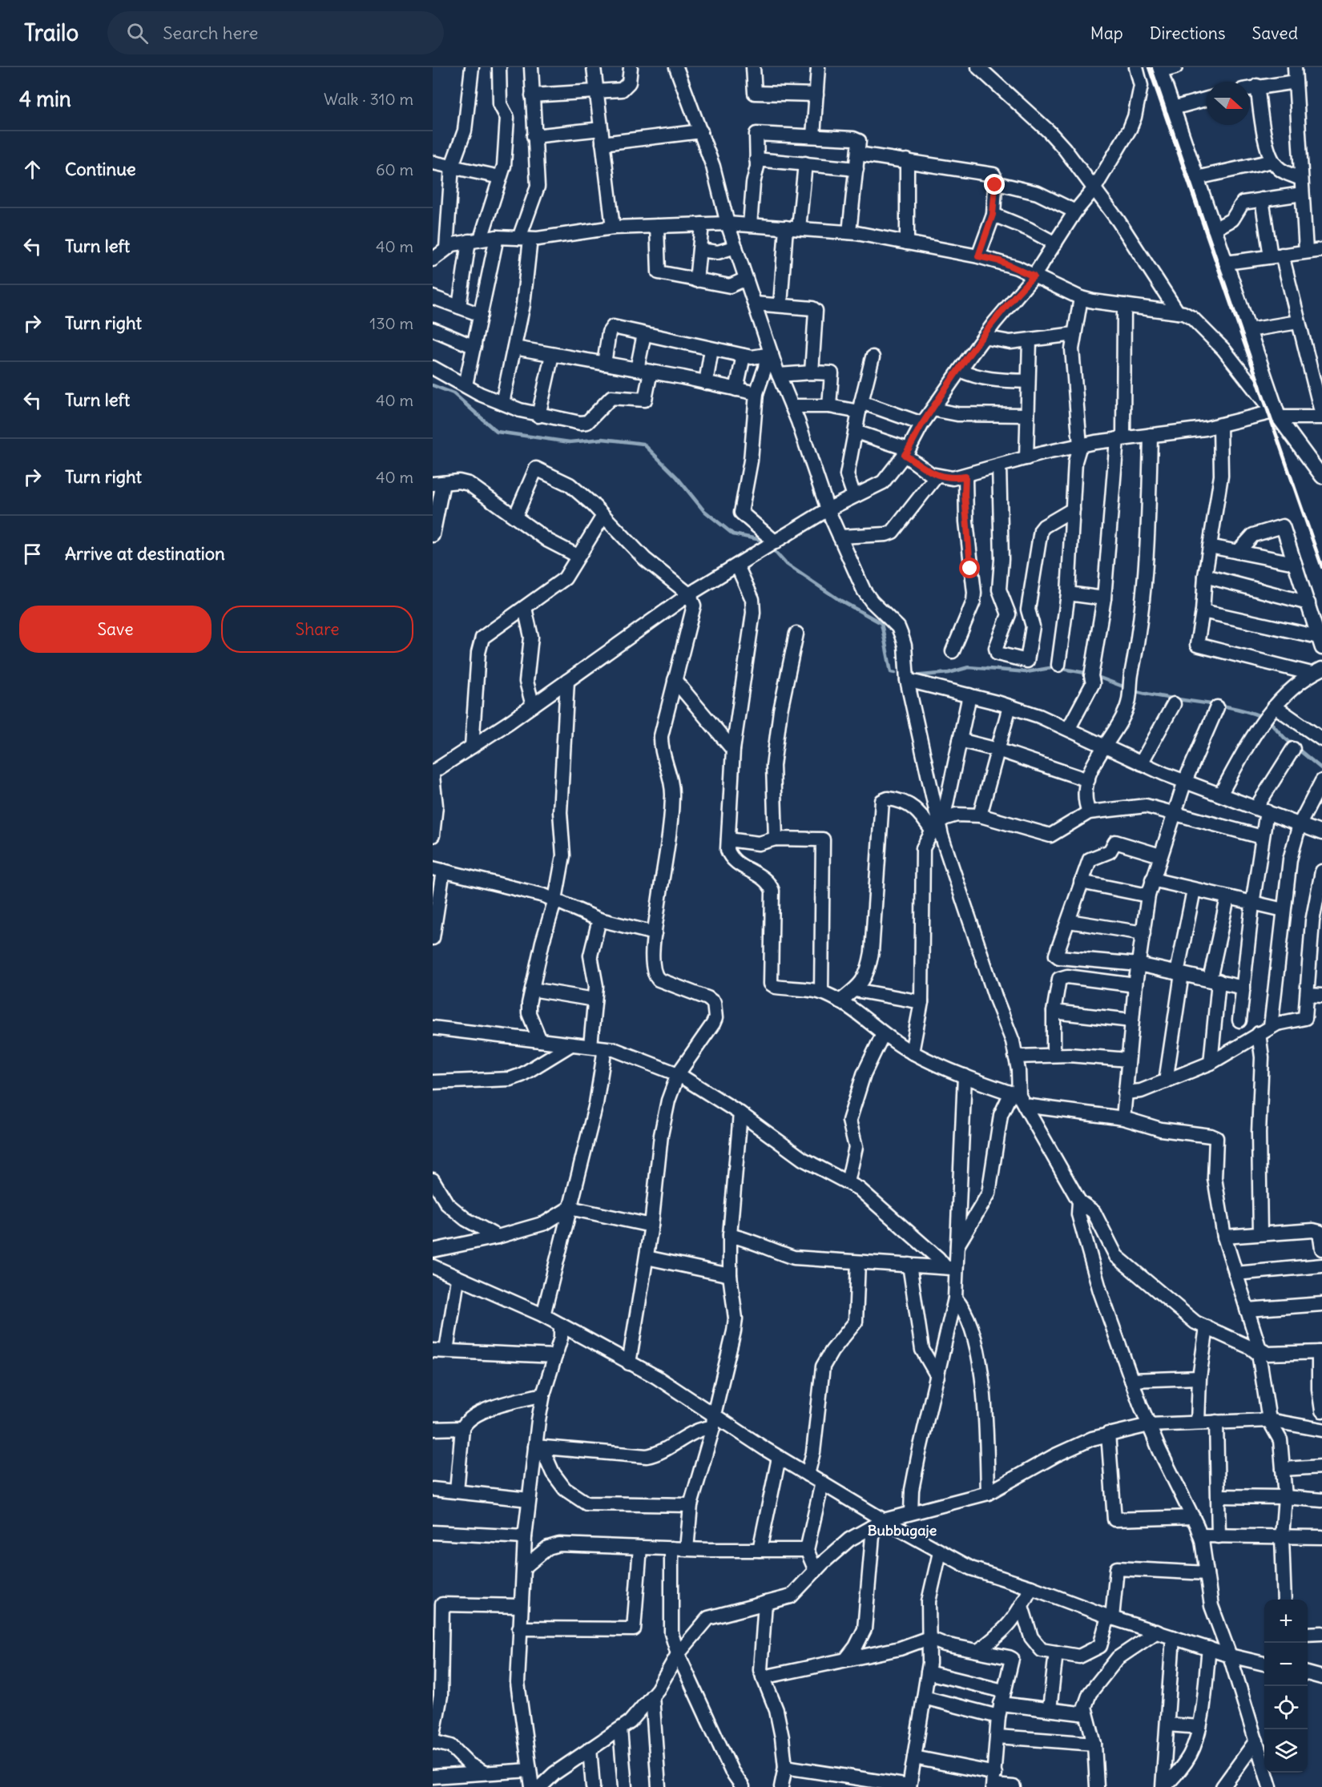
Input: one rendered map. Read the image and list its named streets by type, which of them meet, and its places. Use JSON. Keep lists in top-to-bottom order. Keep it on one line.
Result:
{"districts":["Bubbugaje"],"north":"right","page":{"header":"Trailo","search":"Search here","nav":["Map","Directions","Saved"],"heading":["4 min","Walk · 310 m"],"list":[["Continue","60 m"],["Turn left","40 m"],["Turn right","130 m"],["Turn left","40 m"],["Turn right","40 m"],"Arrive at destination"],"buttons":["Save","Share"],"map_buttons":["+","−"]}}
